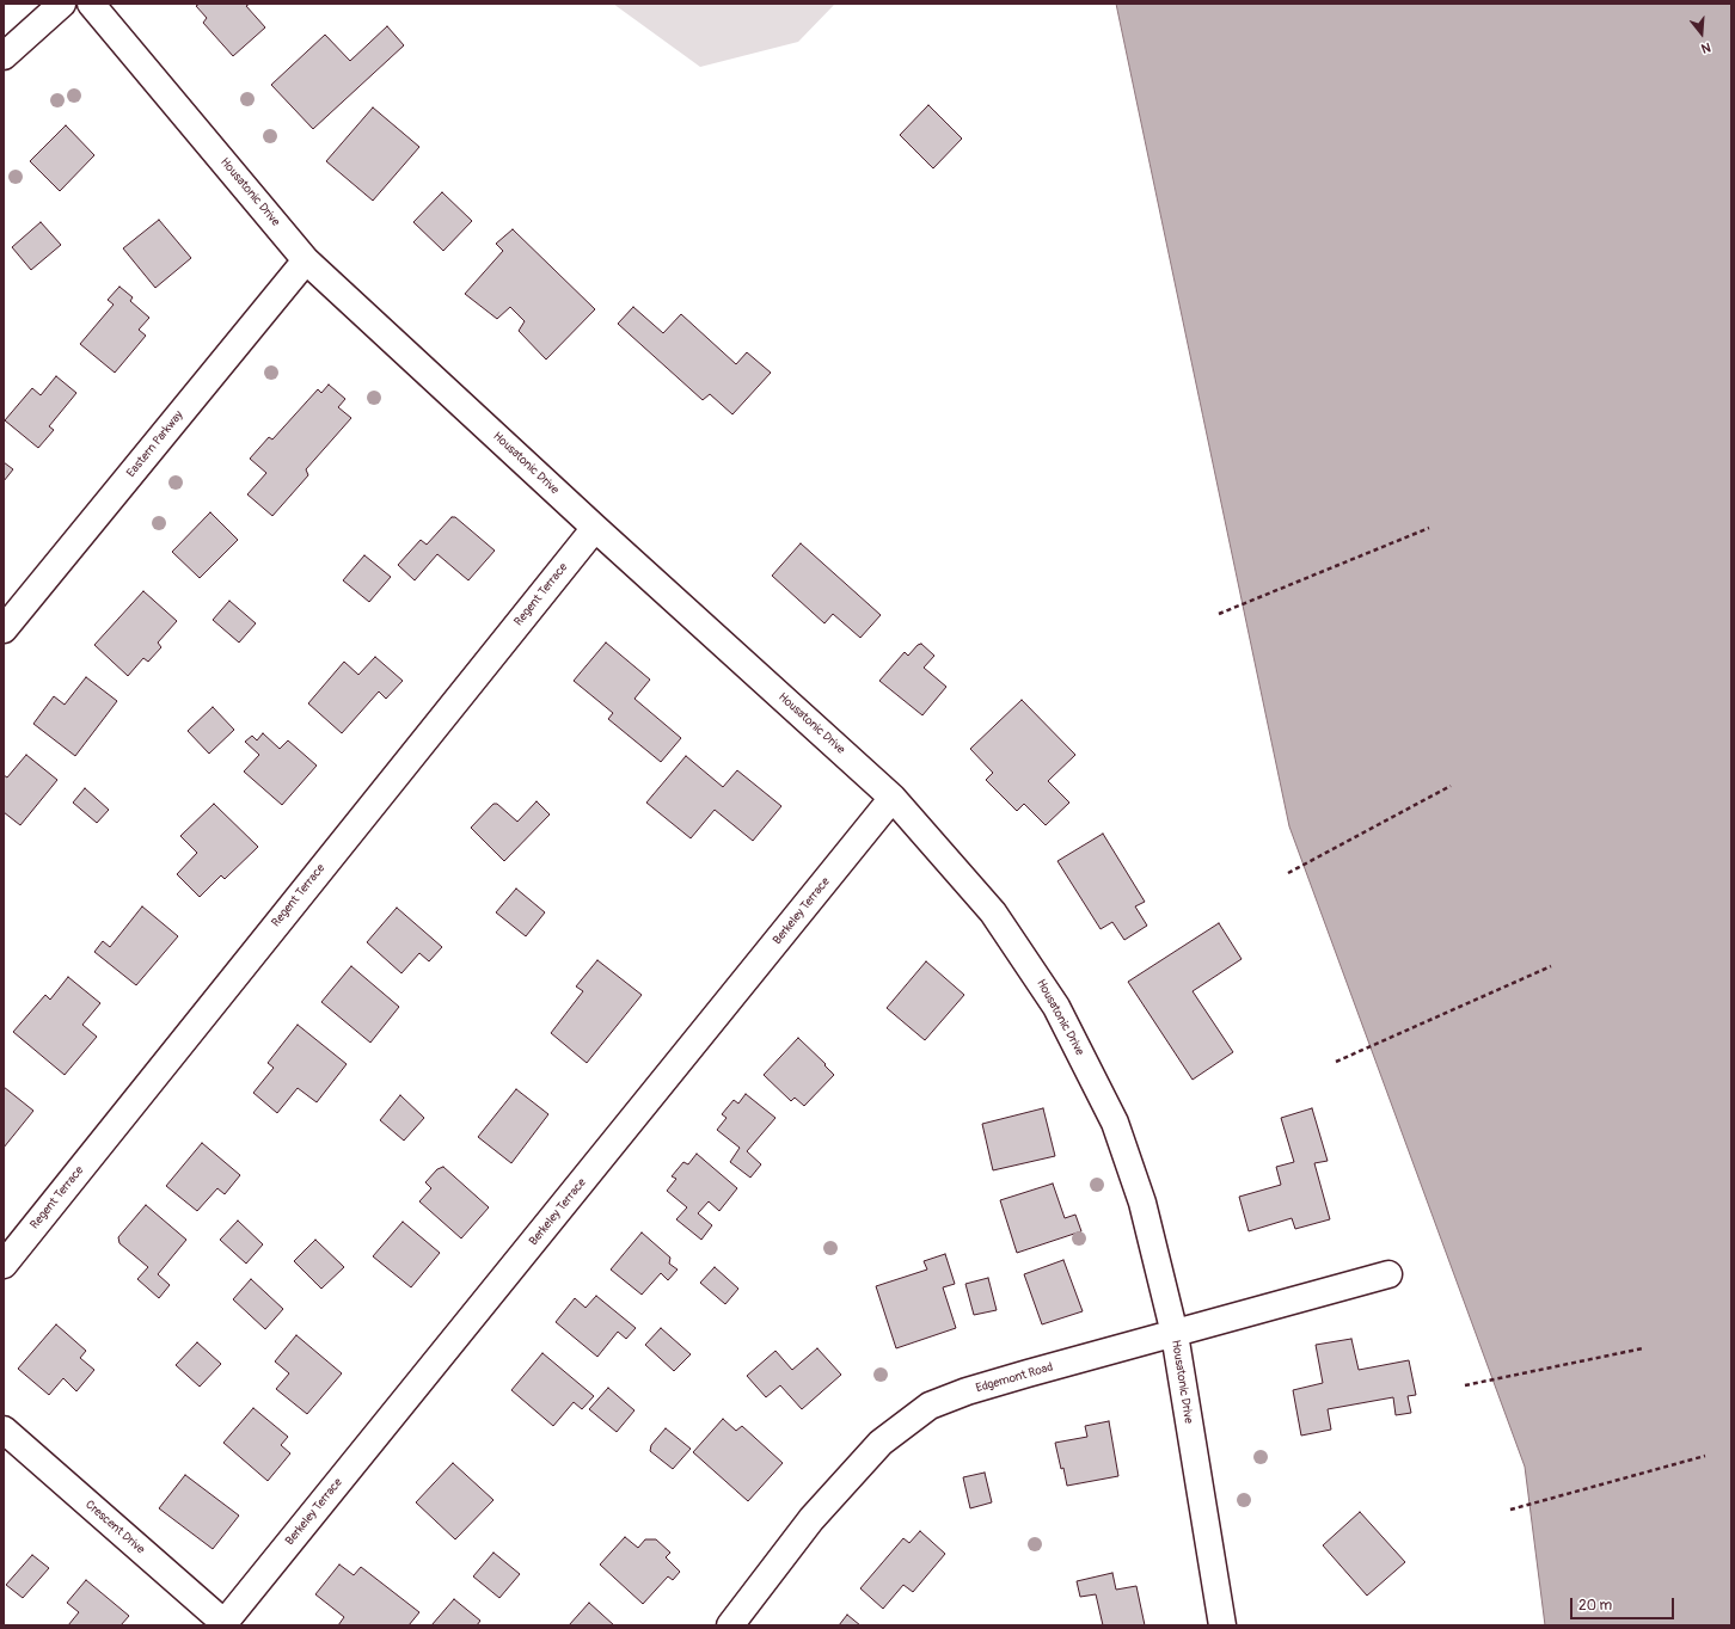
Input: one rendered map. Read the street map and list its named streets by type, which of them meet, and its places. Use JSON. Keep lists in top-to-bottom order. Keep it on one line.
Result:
{"streets":{"street":["Housatonic Drive","Eastern Parkway","Regent Terrace","Berkeley Terrace","Edgemont Road","Crescent Drive"]},"crossings":[["Housatonic Drive","Eastern Parkway"],["Housatonic Drive","Regent Terrace"],["Housatonic Drive","Berkeley Terrace"],["Housatonic Drive","Edgemont Road"],["Berkeley Terrace","Crescent Drive"]],"scale_bar":"20 m","north":"bottom"}
